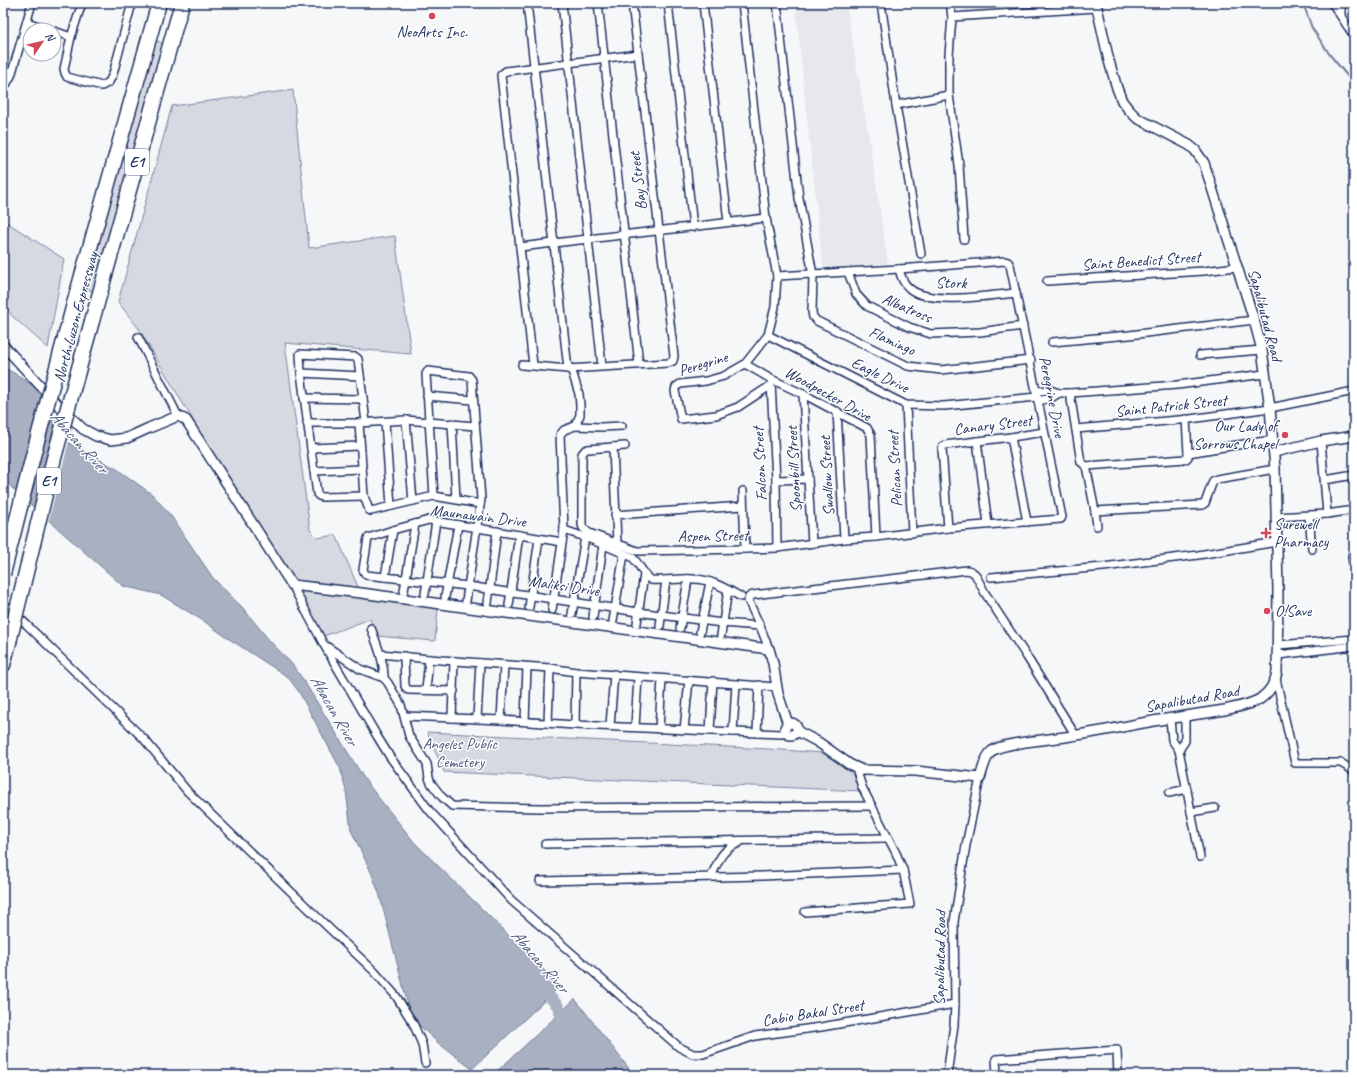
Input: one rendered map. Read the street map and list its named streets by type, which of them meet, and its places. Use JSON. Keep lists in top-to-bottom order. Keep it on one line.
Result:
{"streets":{"highway":["E1","North Luzon Expressway"],"street":["Bay Street","Saint Benedict Street","Stork","Albatross","Sapalibutad Road","Flamingo","Peregrine","Eagle Drive","Woodpecker Drive","Peregrine Drive","Saint Patrick Street","Canary Street","Falcon Street","Spoonbill Street","Pelican Street","Swallow Street","Maunawain Drive","Aspen Street","Maliksi Drive","Cabio Bakal Street"]},"crossings":[["Saint Benedict Street","Sapalibutad Road"],["Stork","Peregrine Drive"],["Albatross","Peregrine Drive"],["Sapalibutad Road","Saint Patrick Street"],["Sapalibutad Road","Cabio Bakal Street"],["Flamingo","Peregrine Drive"],["Peregrine","Eagle Drive"],["Peregrine","Woodpecker Drive"],["Peregrine","Peregrine Drive"],["Peregrine","Falcon Street"],["Eagle Drive","Peregrine Drive"],["Eagle Drive","Pelican Street"],["Woodpecker Drive","Peregrine Drive"],["Woodpecker Drive","Falcon Street"],["Woodpecker Drive","Spoonbill Street"],["Woodpecker Drive","Swallow Street"],["Peregrine Drive","Canary Street"],["Peregrine Drive","Spoonbill Street"],["Peregrine Drive","Pelican Street"],["Peregrine Drive","Swallow Street"],["Peregrine Drive","Aspen Street"],["Falcon Street","Aspen Street"],["Spoonbill Street","Aspen Street"],["Maunawain Drive","Maliksi Drive"]],"water":["Abacan River"],"parks":["Angeles Public Cemetery"],"places":{"other":["NeoArts Inc.","Our Lady of Sorrows Chapel","O!Save"],"health":["Surewell Pharmacy"]},"north":"top right"}
